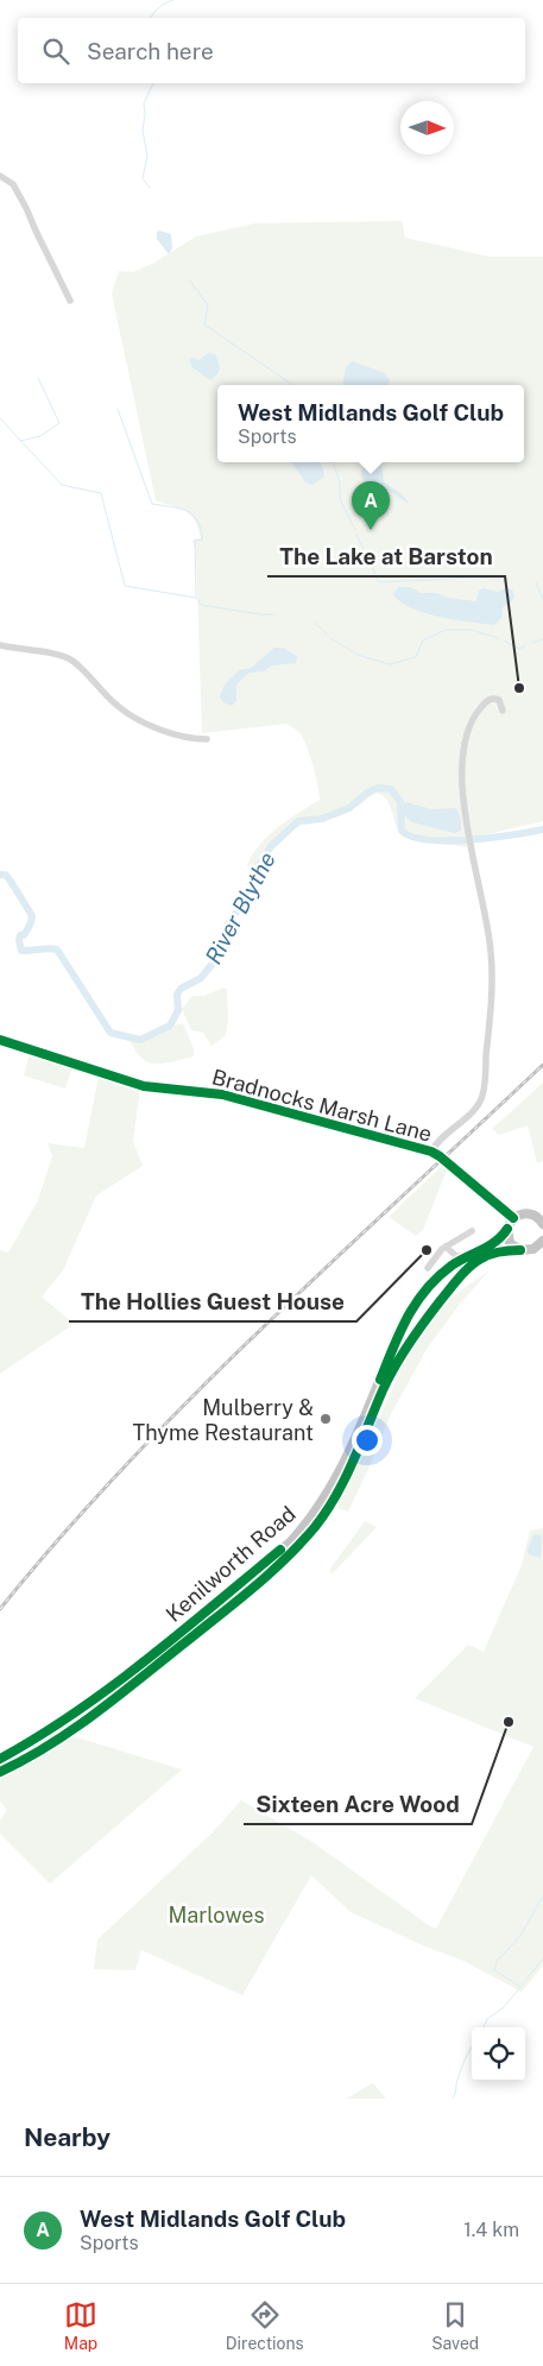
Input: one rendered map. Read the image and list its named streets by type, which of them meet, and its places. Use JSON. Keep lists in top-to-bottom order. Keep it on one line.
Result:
{"streets":{"highway":["Kenilworth Road"],"street":["Bradnocks Marsh Lane"]},"crossings":[["Bradnocks Marsh Lane","Kenilworth Road"]],"water":["River Blythe"],"parks":["Marlowes"],"places":["The Lake at Barston","The Hollies Guest House","Mulberry & Thyme Restaurant","Sixteen Acre Wood"],"north":"right","page":{"search":"Search here","popup":["West Midlands Golf Club","Sports"],"pins":"A","heading":"Nearby","list":[{"mark":"A","name":"West Midlands Golf Club","note":"Sports","value":"1.4 km"}],"nav":["Map","Directions","Saved"]}}
